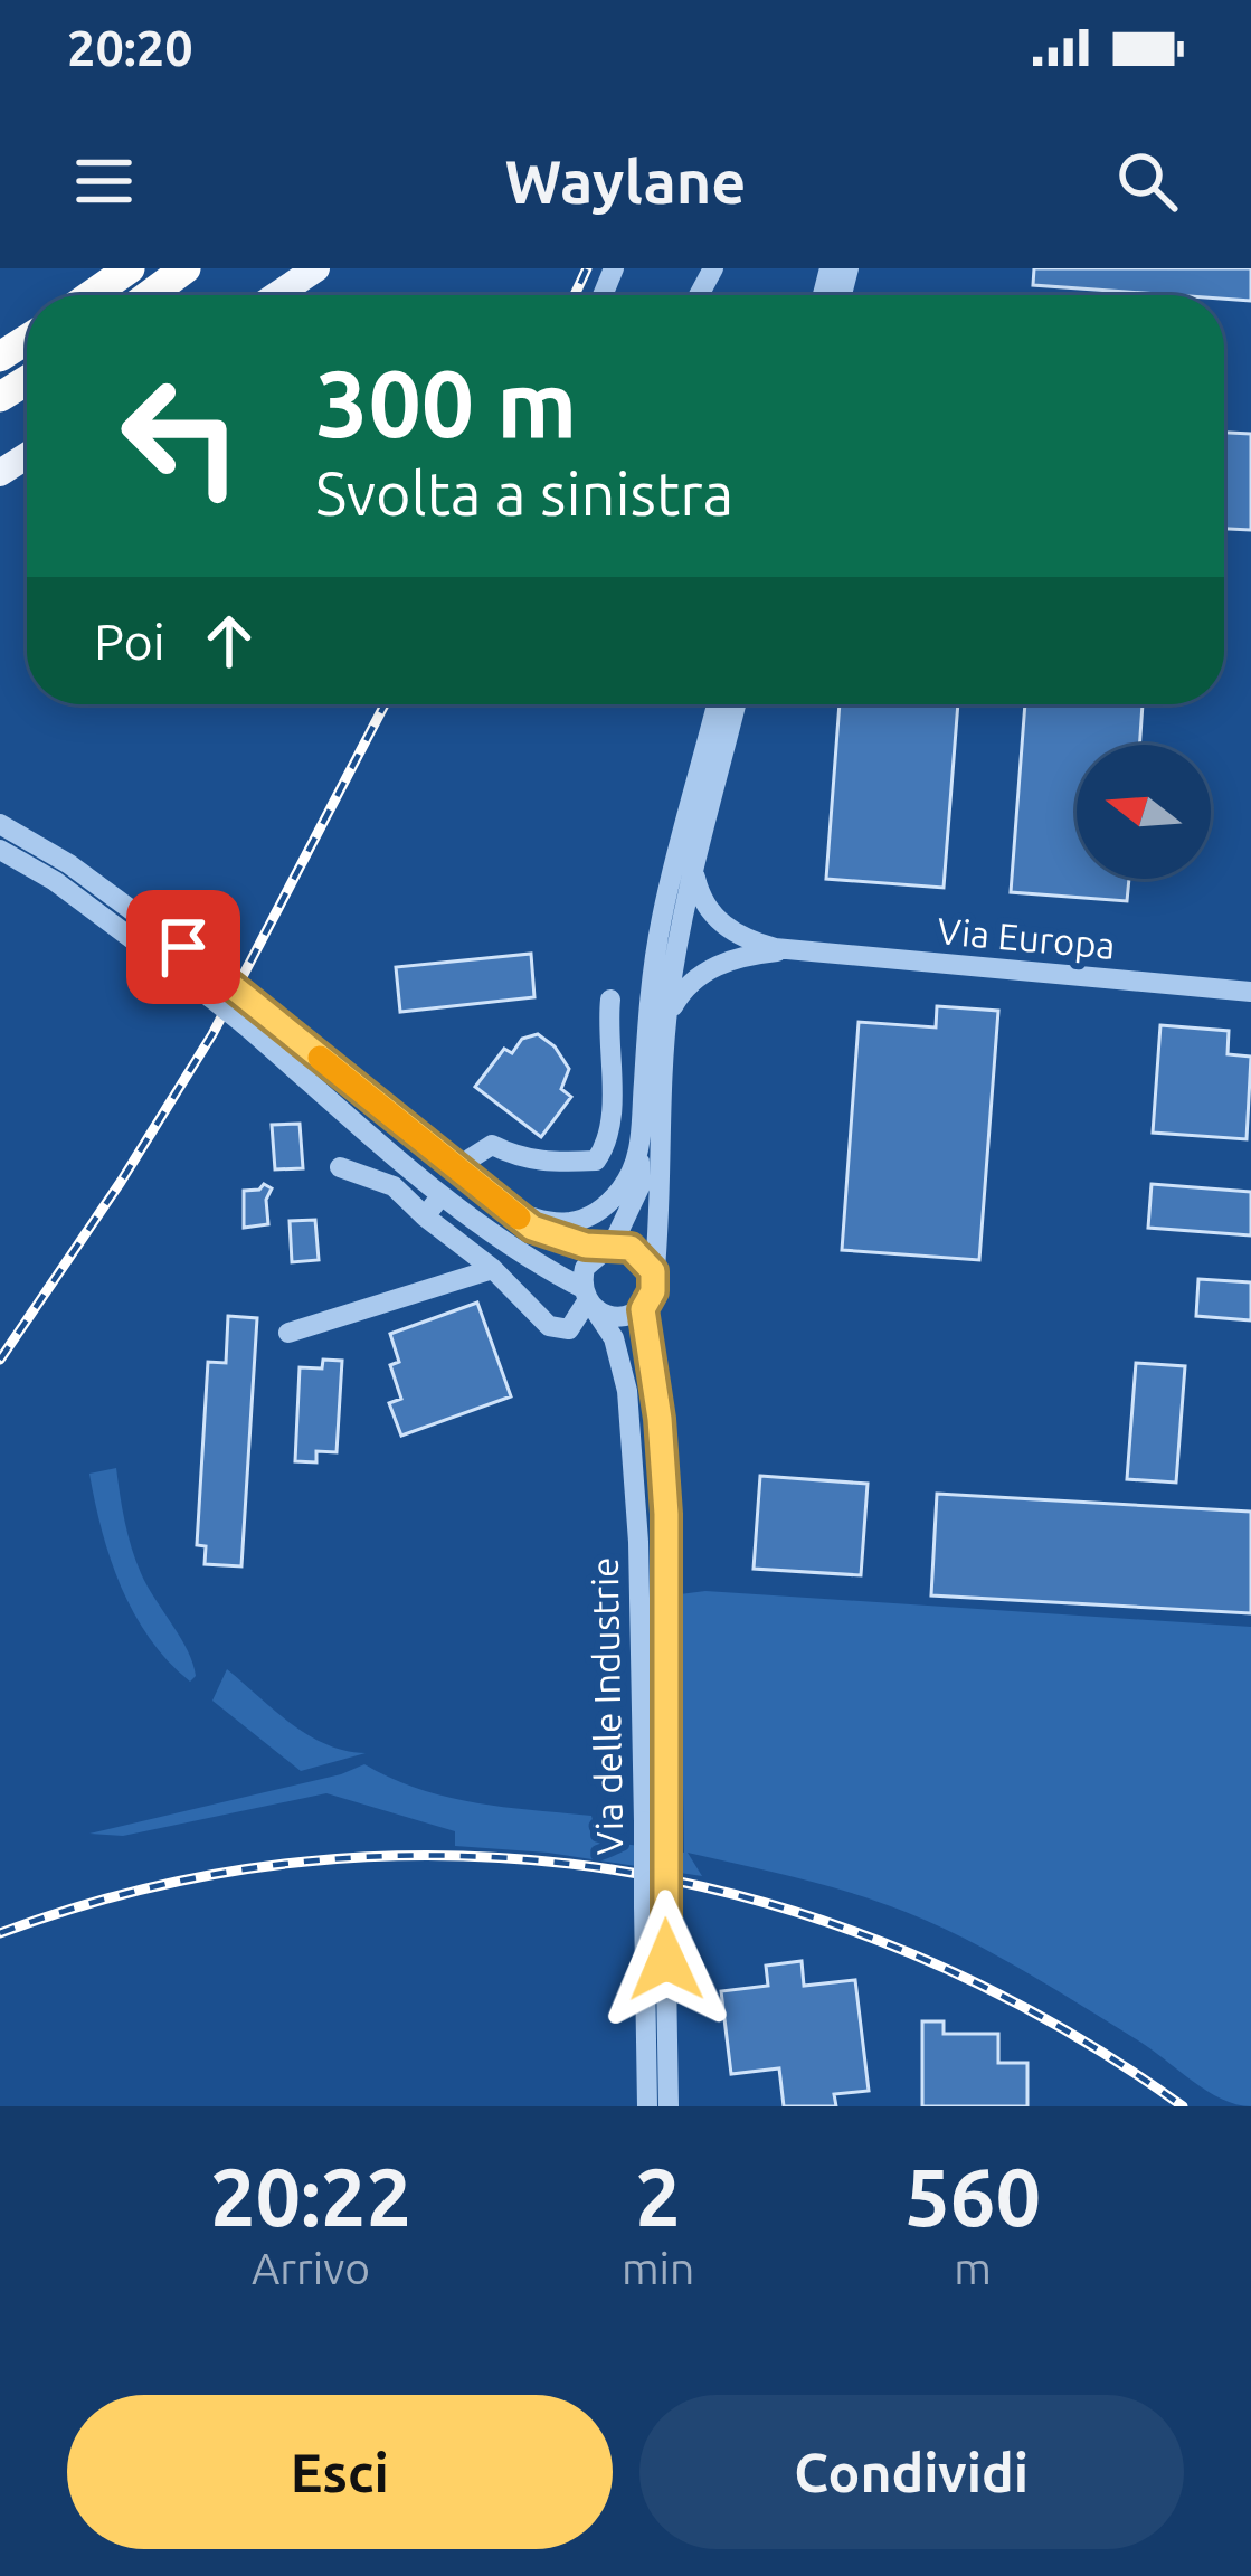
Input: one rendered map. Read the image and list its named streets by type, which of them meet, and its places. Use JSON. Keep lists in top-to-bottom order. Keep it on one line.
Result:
{"streets":{"street":["Via Europa","Via delle Industrie"]},"north":"left","page":{"status":"20:20","header":"Waylane","turn":["300 m","Svolta a sinistra"],"then":"Poi","eta":["20:22","Arrivo","2","min","560","m"],"buttons":["Esci","Condividi"]}}
